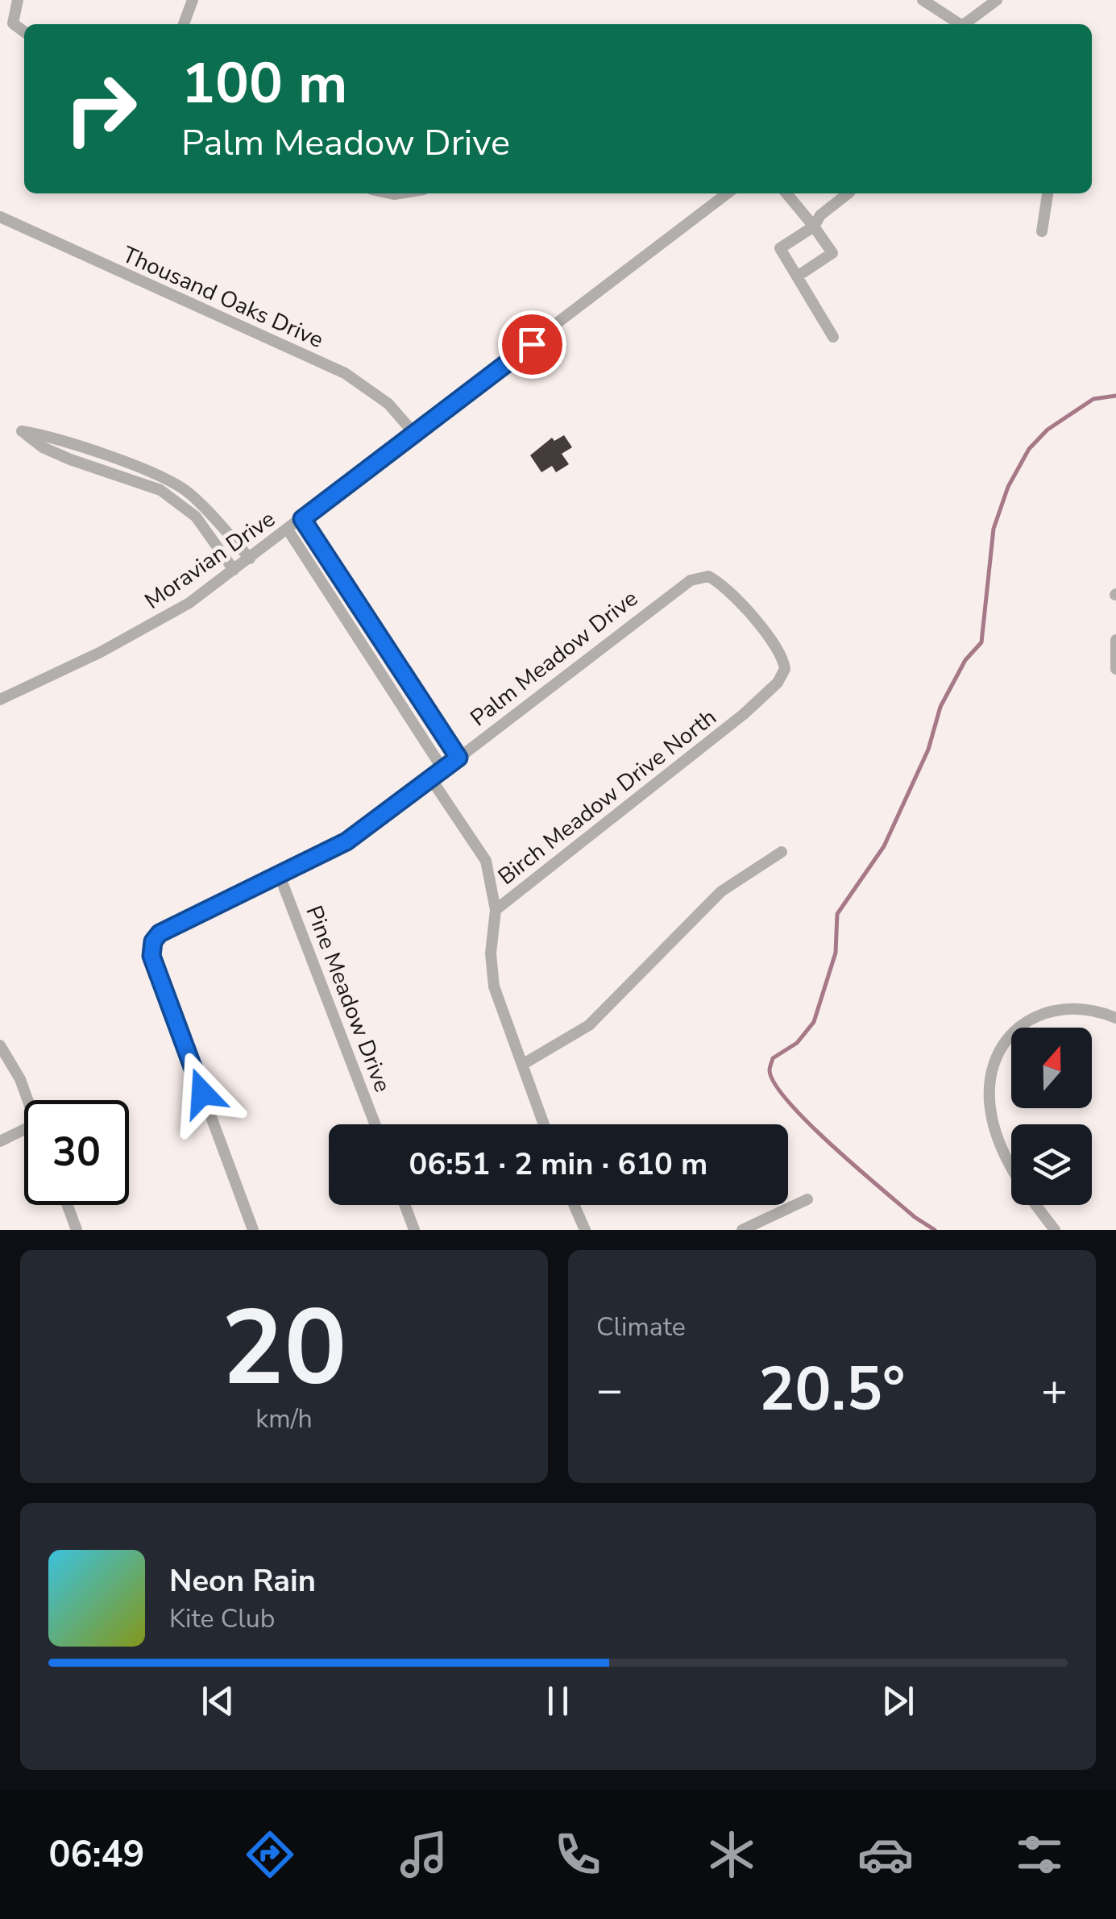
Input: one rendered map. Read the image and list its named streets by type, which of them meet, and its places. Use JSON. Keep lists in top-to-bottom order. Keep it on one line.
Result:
{"streets":{"street":["Thousand Oaks Drive","Moravian Drive","Palm Meadow Drive","Birch Meadow Drive North","Pine Meadow Drive"]},"crossings":[["Thousand Oaks Drive","Moravian Drive"],["Palm Meadow Drive","Birch Meadow Drive North"],["Palm Meadow Drive","Pine Meadow Drive"]],"north":"top","page":{"turn":["100 m","Palm Meadow Drive"],"limit":"30","trip":"06:51 · 2 min · 610 m","tile":[["20","km/h"],"Climate"],"heat":["−","20.5°","+"],"song":["Neon Rain","Kite Club"],"tabs":"06:49"}}
